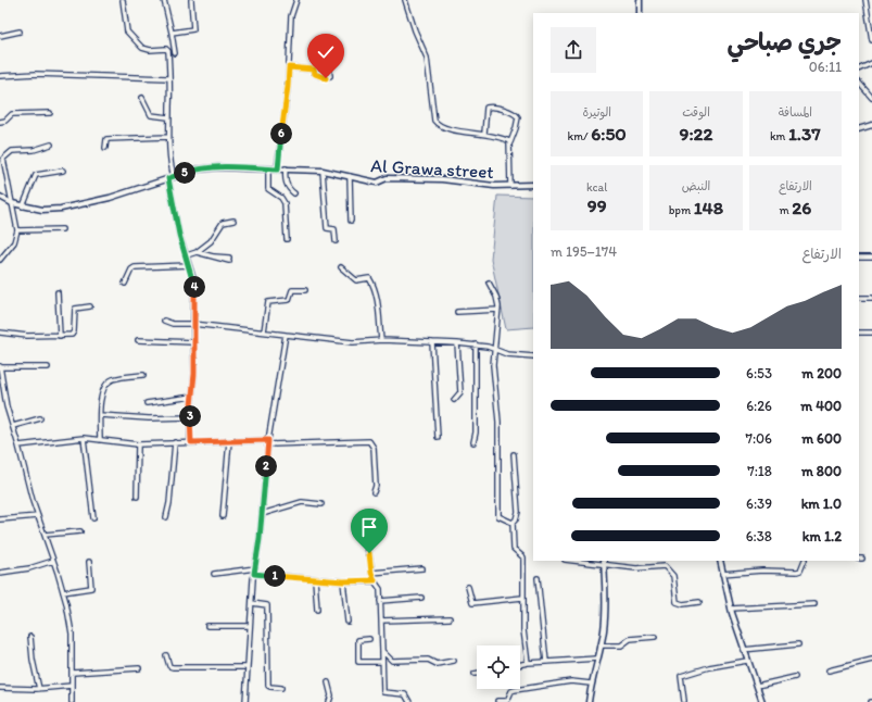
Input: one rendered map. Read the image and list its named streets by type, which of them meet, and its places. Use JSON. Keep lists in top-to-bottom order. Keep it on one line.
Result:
{"streets":{"street":["Al Grawa street"]},"page":{"heading":["جري صباحي","06:11"],"stats":[["المسافة","1.37 km"],["الوقت","9:22"],["الوتيرة","6:50 /km"],["الارتفاع","26 m"],["النبض","148 bpm"],["kcal","99"]],"pins":["6","5","4","3","2","1"],"chart":["الارتفاع","174–195 m"],"list":[{"name":"200 m","note":"6:53"},{"name":"400 m","note":"6:26"},{"name":"600 m","note":"7:06"},{"name":"800 m","note":"7:18"},{"name":"1.0 km","note":"6:39"},{"name":"1.2 km","note":"6:38"}]}}
